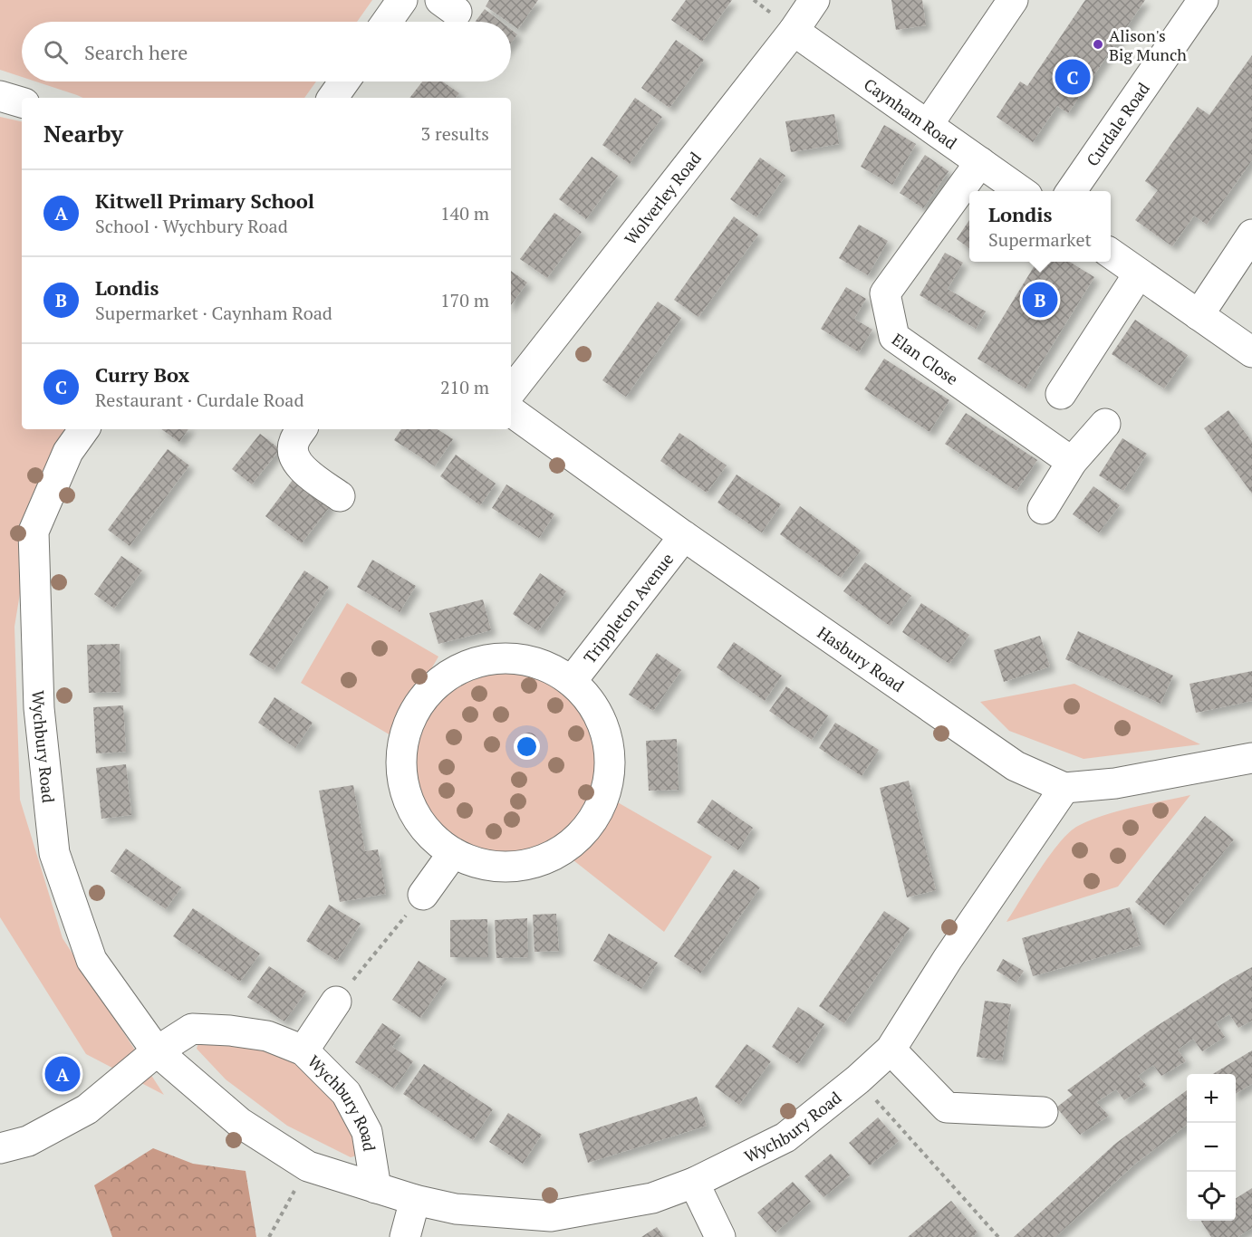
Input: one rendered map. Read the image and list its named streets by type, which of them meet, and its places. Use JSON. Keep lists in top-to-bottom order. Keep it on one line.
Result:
{"streets":{"street":["Caynham Road","Curdale Road","Wolverley Road","Elan Close","Trippleton Avenue","Hasbury Road","Wychbury Road"]},"crossings":[["Caynham Road","Wolverley Road"],["Caynham Road","Elan Close"],["Trippleton Avenue","Hasbury Road"],["Hasbury Road","Wychbury Road"]],"places":["Alison's Big Munch"],"page":{"search":"Search here","pins":["C","B","A"],"heading":["Nearby","3 results"],"list":[{"mark":"A","name":"Kitwell Primary School","note":"School · Wychbury Road","value":"140 m"},{"mark":"B","name":"Londis","note":"Supermarket · Caynham Road","value":"170 m"},{"mark":"C","name":"Curry Box","note":"Restaurant · Curdale Road","value":"210 m"}],"popup":["Londis","Supermarket"],"map_buttons":["+","−"]}}
